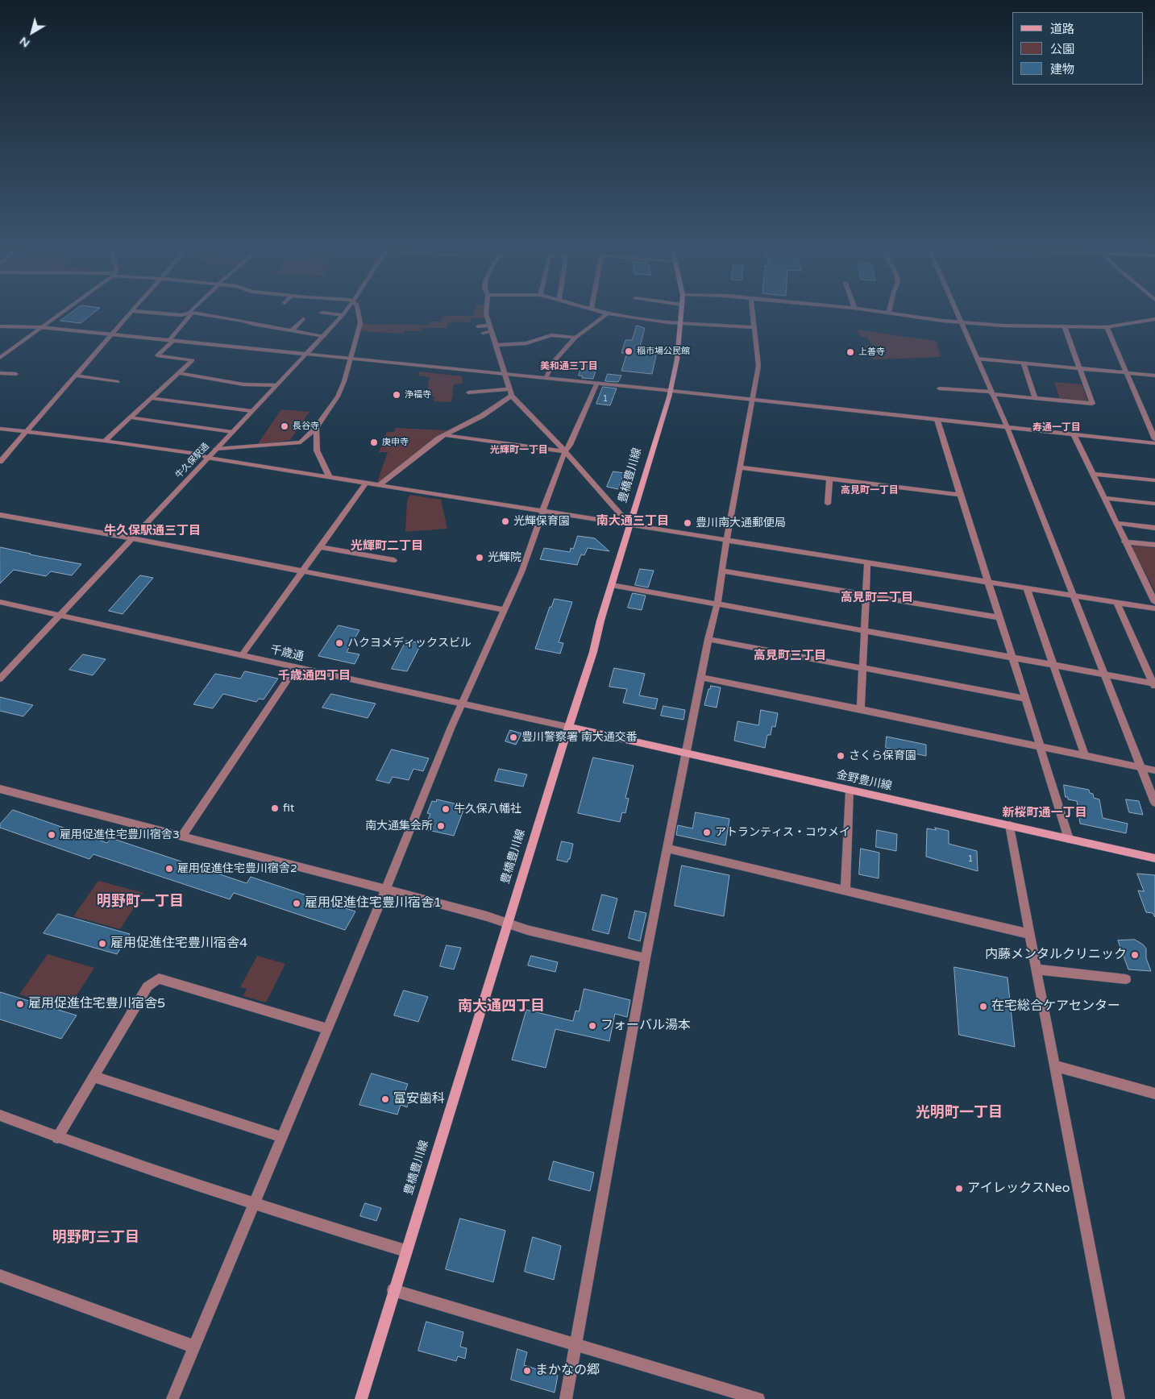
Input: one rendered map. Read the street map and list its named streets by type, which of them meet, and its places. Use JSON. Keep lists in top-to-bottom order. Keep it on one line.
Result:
{"streets":{"main road":["豊橋豊川線","金野豊川線"],"street":["牛久保駅通","千歳通"]},"crossings":[["牛久保駅通","千歳通"],["豊橋豊川線","千歳通"],["豊橋豊川線","金野豊川線"],["千歳通","金野豊川線"]],"districts":["美和通三丁目","寿通一丁目","光輝町一丁目","高見町一丁目","南大通三丁目","牛久保駅通三丁目","光輝町二丁目","高見町二丁目","高見町三丁目","千歳通四丁目","新桜町通一丁目","明野町一丁目","南大通四丁目","光明町一丁目","明野町三丁目"],"places":["稲市場公民館","上善寺","浄福寺","長谷寺","庚申寺","光輝保育園","豊川南大通郵便局","光輝院","ハクヨメディックスビル","豊川警察署 南大通交番","さくら保育園","fit","牛久保八幡社","南大通集会所","アトランティス・コウメイ","雇用促進住宅豊川宿舎3","雇用促進住宅豊川宿舎2","雇用促進住宅豊川宿舎1","雇用促進住宅豊川宿舎4","内藤メンタルクリニック","雇用促進住宅豊川宿舎5","在宅総合ケアセンター","フォーバル湯本","富安歯科","アイレックスNeo","まかなの郷"],"house_numbers":["1","1"],"legend":["道路","公園","建物"],"north":"bottom left"}
